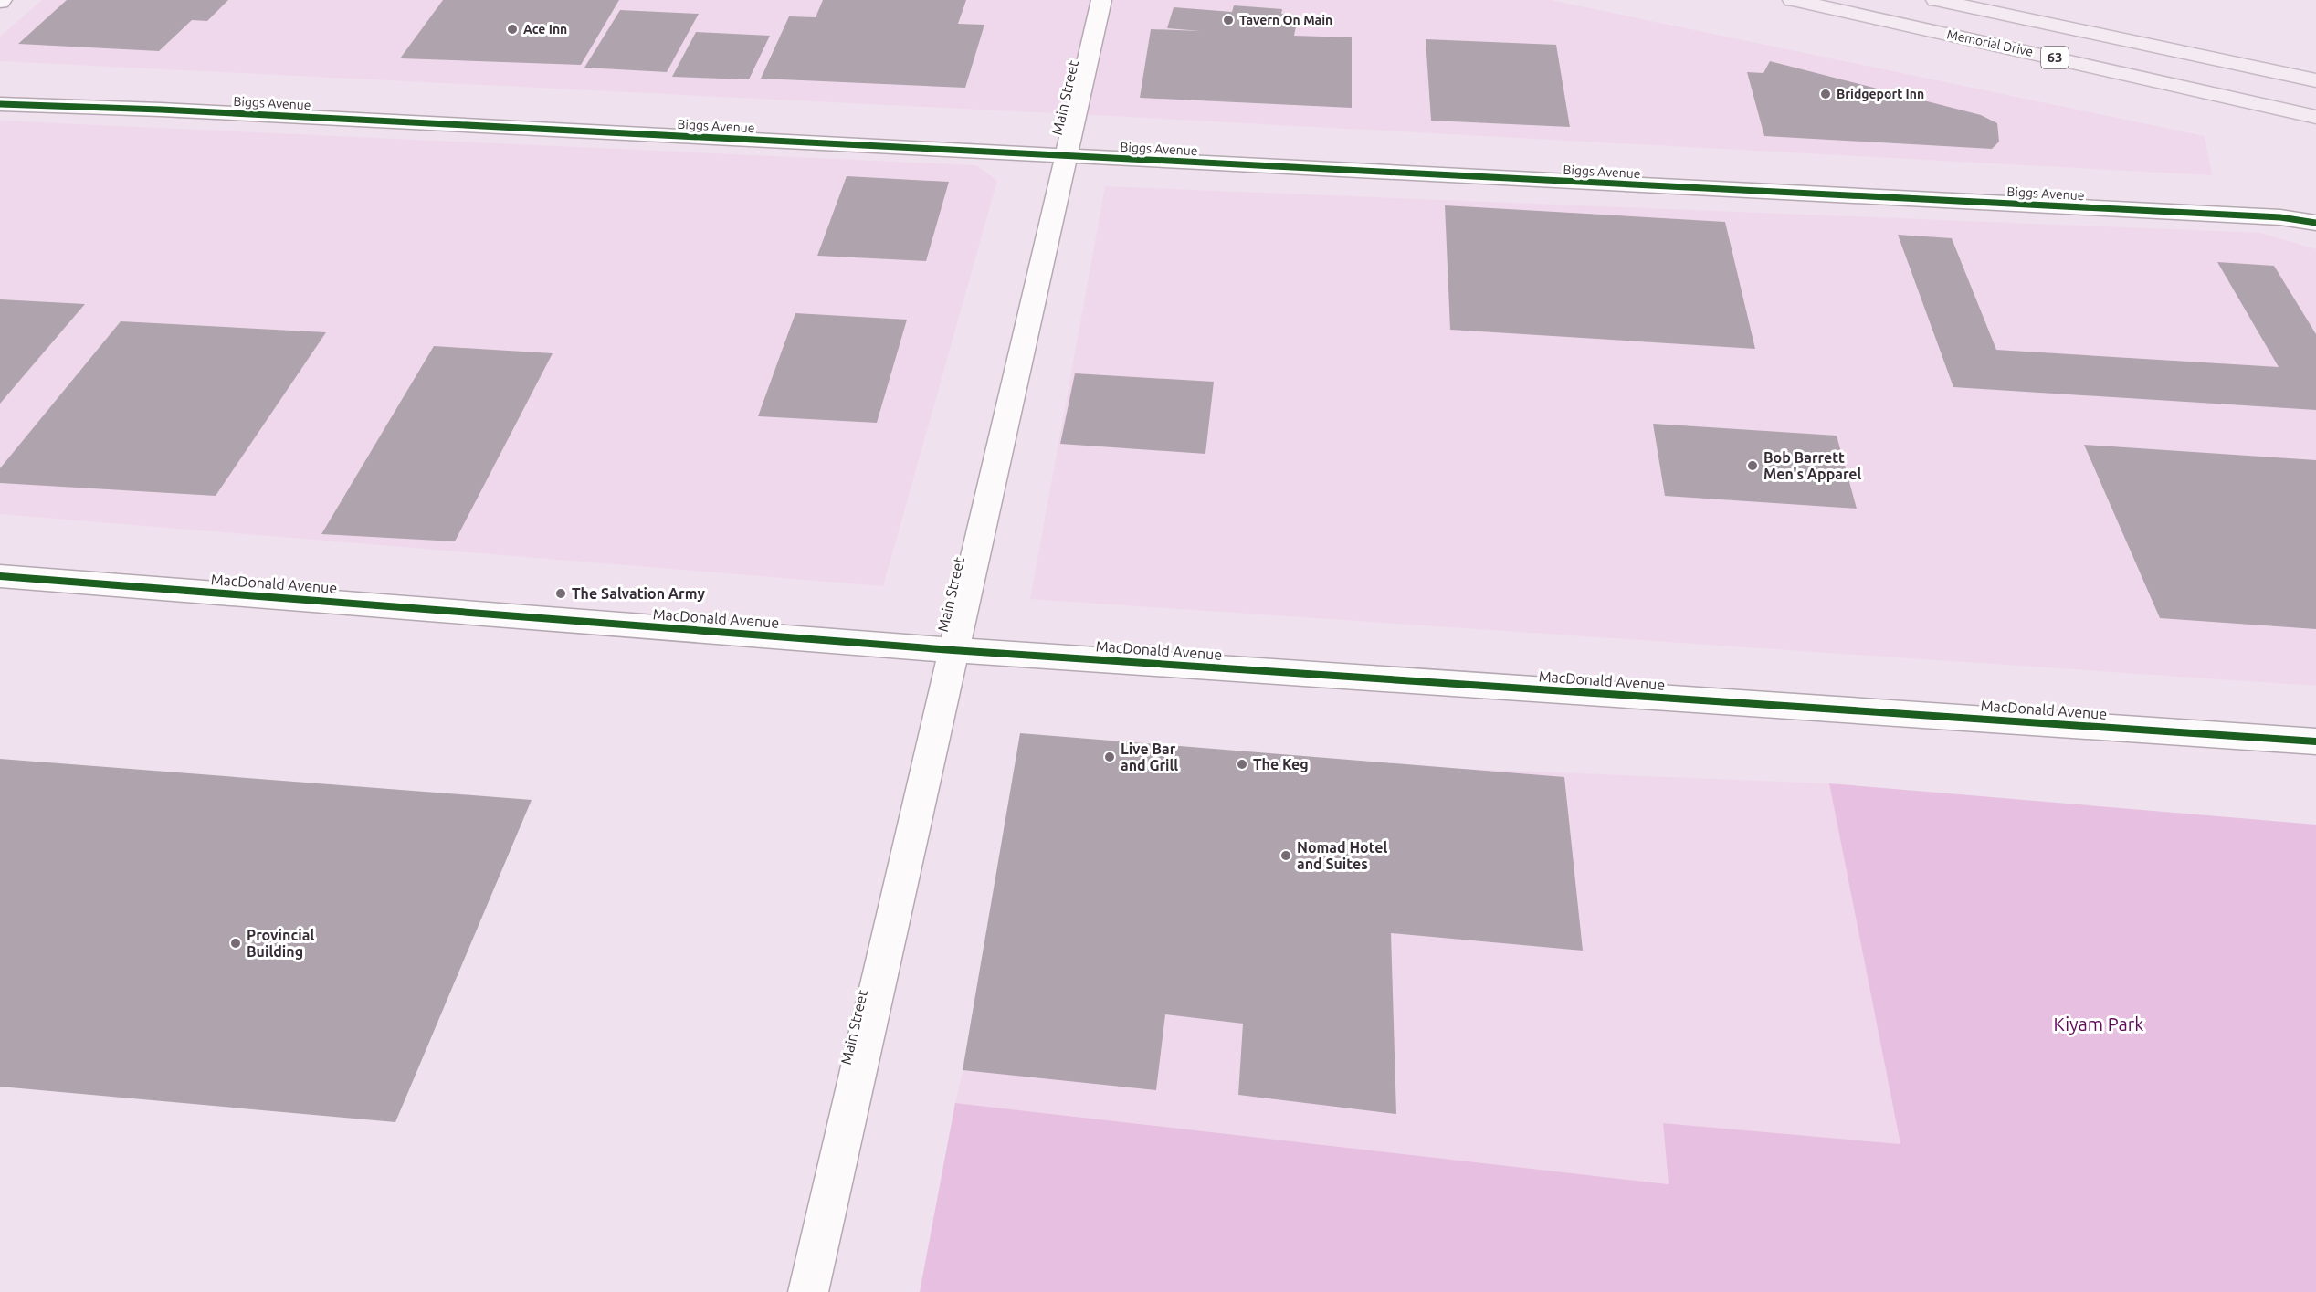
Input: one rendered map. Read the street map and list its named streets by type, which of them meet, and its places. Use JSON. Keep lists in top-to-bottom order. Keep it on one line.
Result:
{"streets":{"highway":["Memorial Drive","63"],"street":["Main Street","Biggs Avenue","MacDonald Avenue"]},"crossings":[["Main Street","Biggs Avenue"],["Main Street","MacDonald Avenue"]],"parks":["Kiyam Park"],"places":["Tavern On Main","Ace Inn","Bridgeport Inn","Bob Barrett Men's Apparel","The Salvation Army","Live Bar and Grill","The Keg","Nomad Hotel and Suites","Provincial Building"]}
